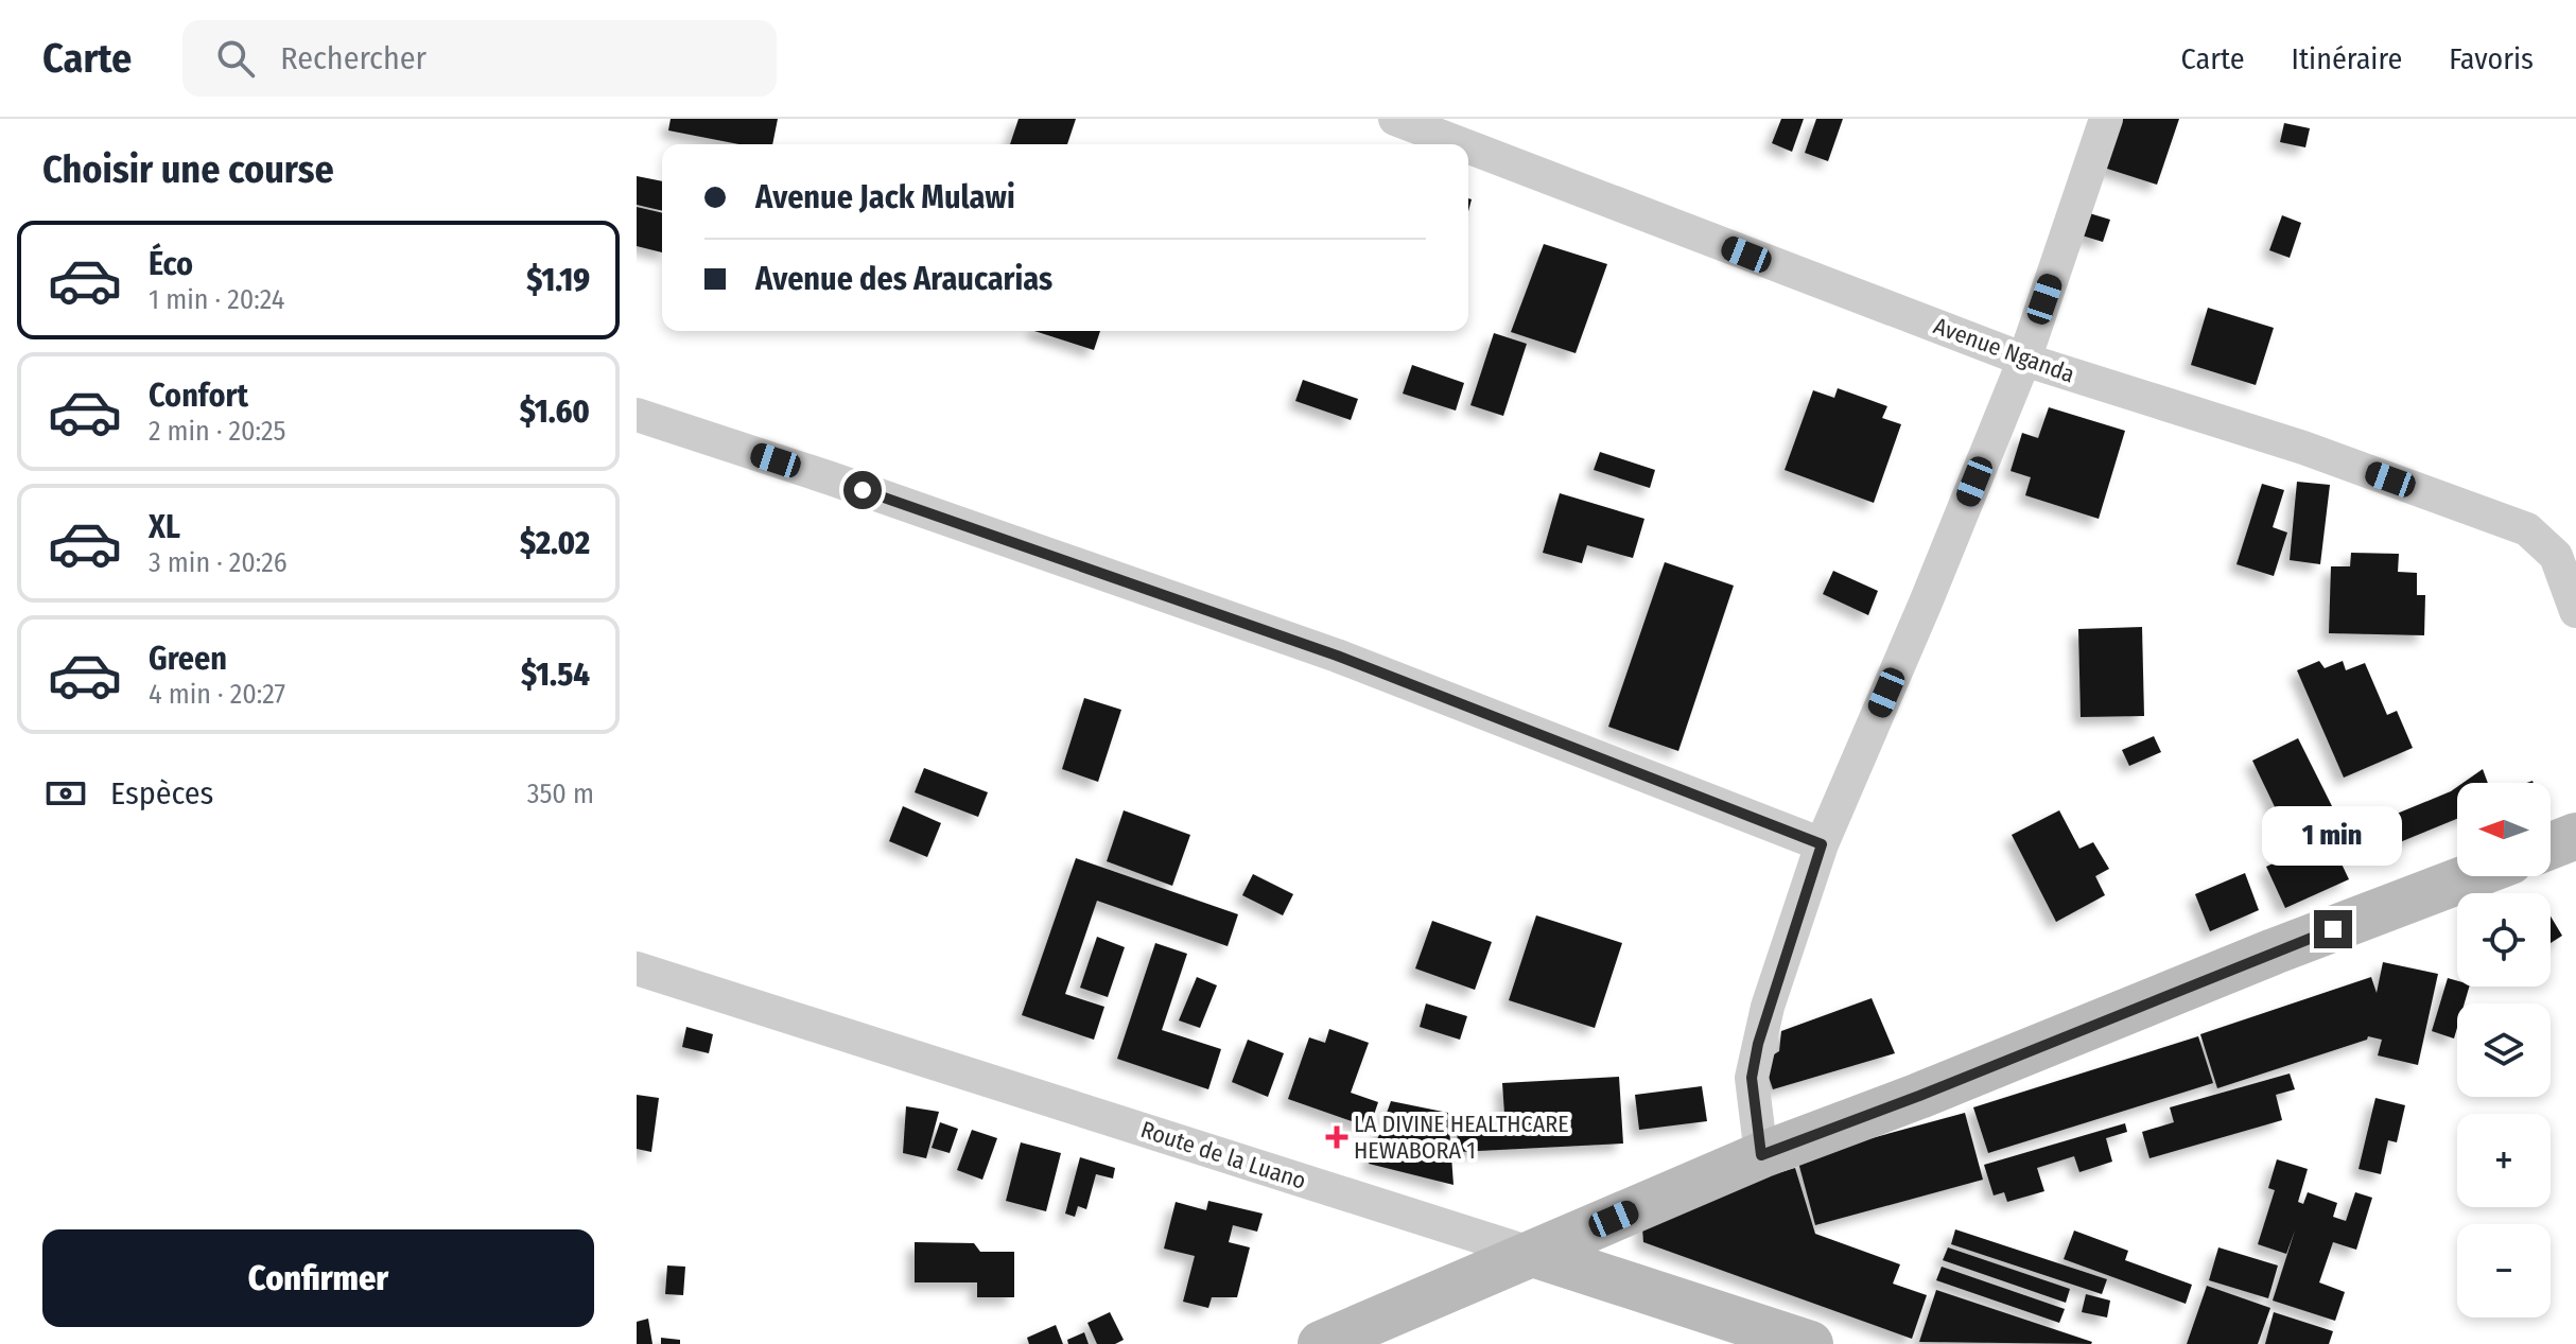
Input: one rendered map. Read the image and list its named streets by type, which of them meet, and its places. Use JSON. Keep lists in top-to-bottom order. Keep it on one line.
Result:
{"streets":{"street":["Avenue Nganda","Route de la Luano"]},"places":{"health":["LA DIVINE HEALTHCARE HEWABORA 1"]},"north":"left","page":{"header":"Carte","search":"Rechercher","nav":["Carte","Itinéraire","Favoris"],"heading":"Choisir une course","banner":["Avenue Jack Mulawi","Avenue des Araucarias"],"list":[{"name":"Éco","note":"1 min · 20:24","value":"$1.19"},{"name":"Confort","note":"2 min · 20:25","value":"$1.60"},{"name":"XL","note":"3 min · 20:26","value":"$2.02"},{"name":"Green","note":"4 min · 20:27","value":"$1.54"}],"pay":["Espèces","350 m"],"map_buttons":["+","−"],"bubble":"1 min","buttons":"Confirmer"}}
